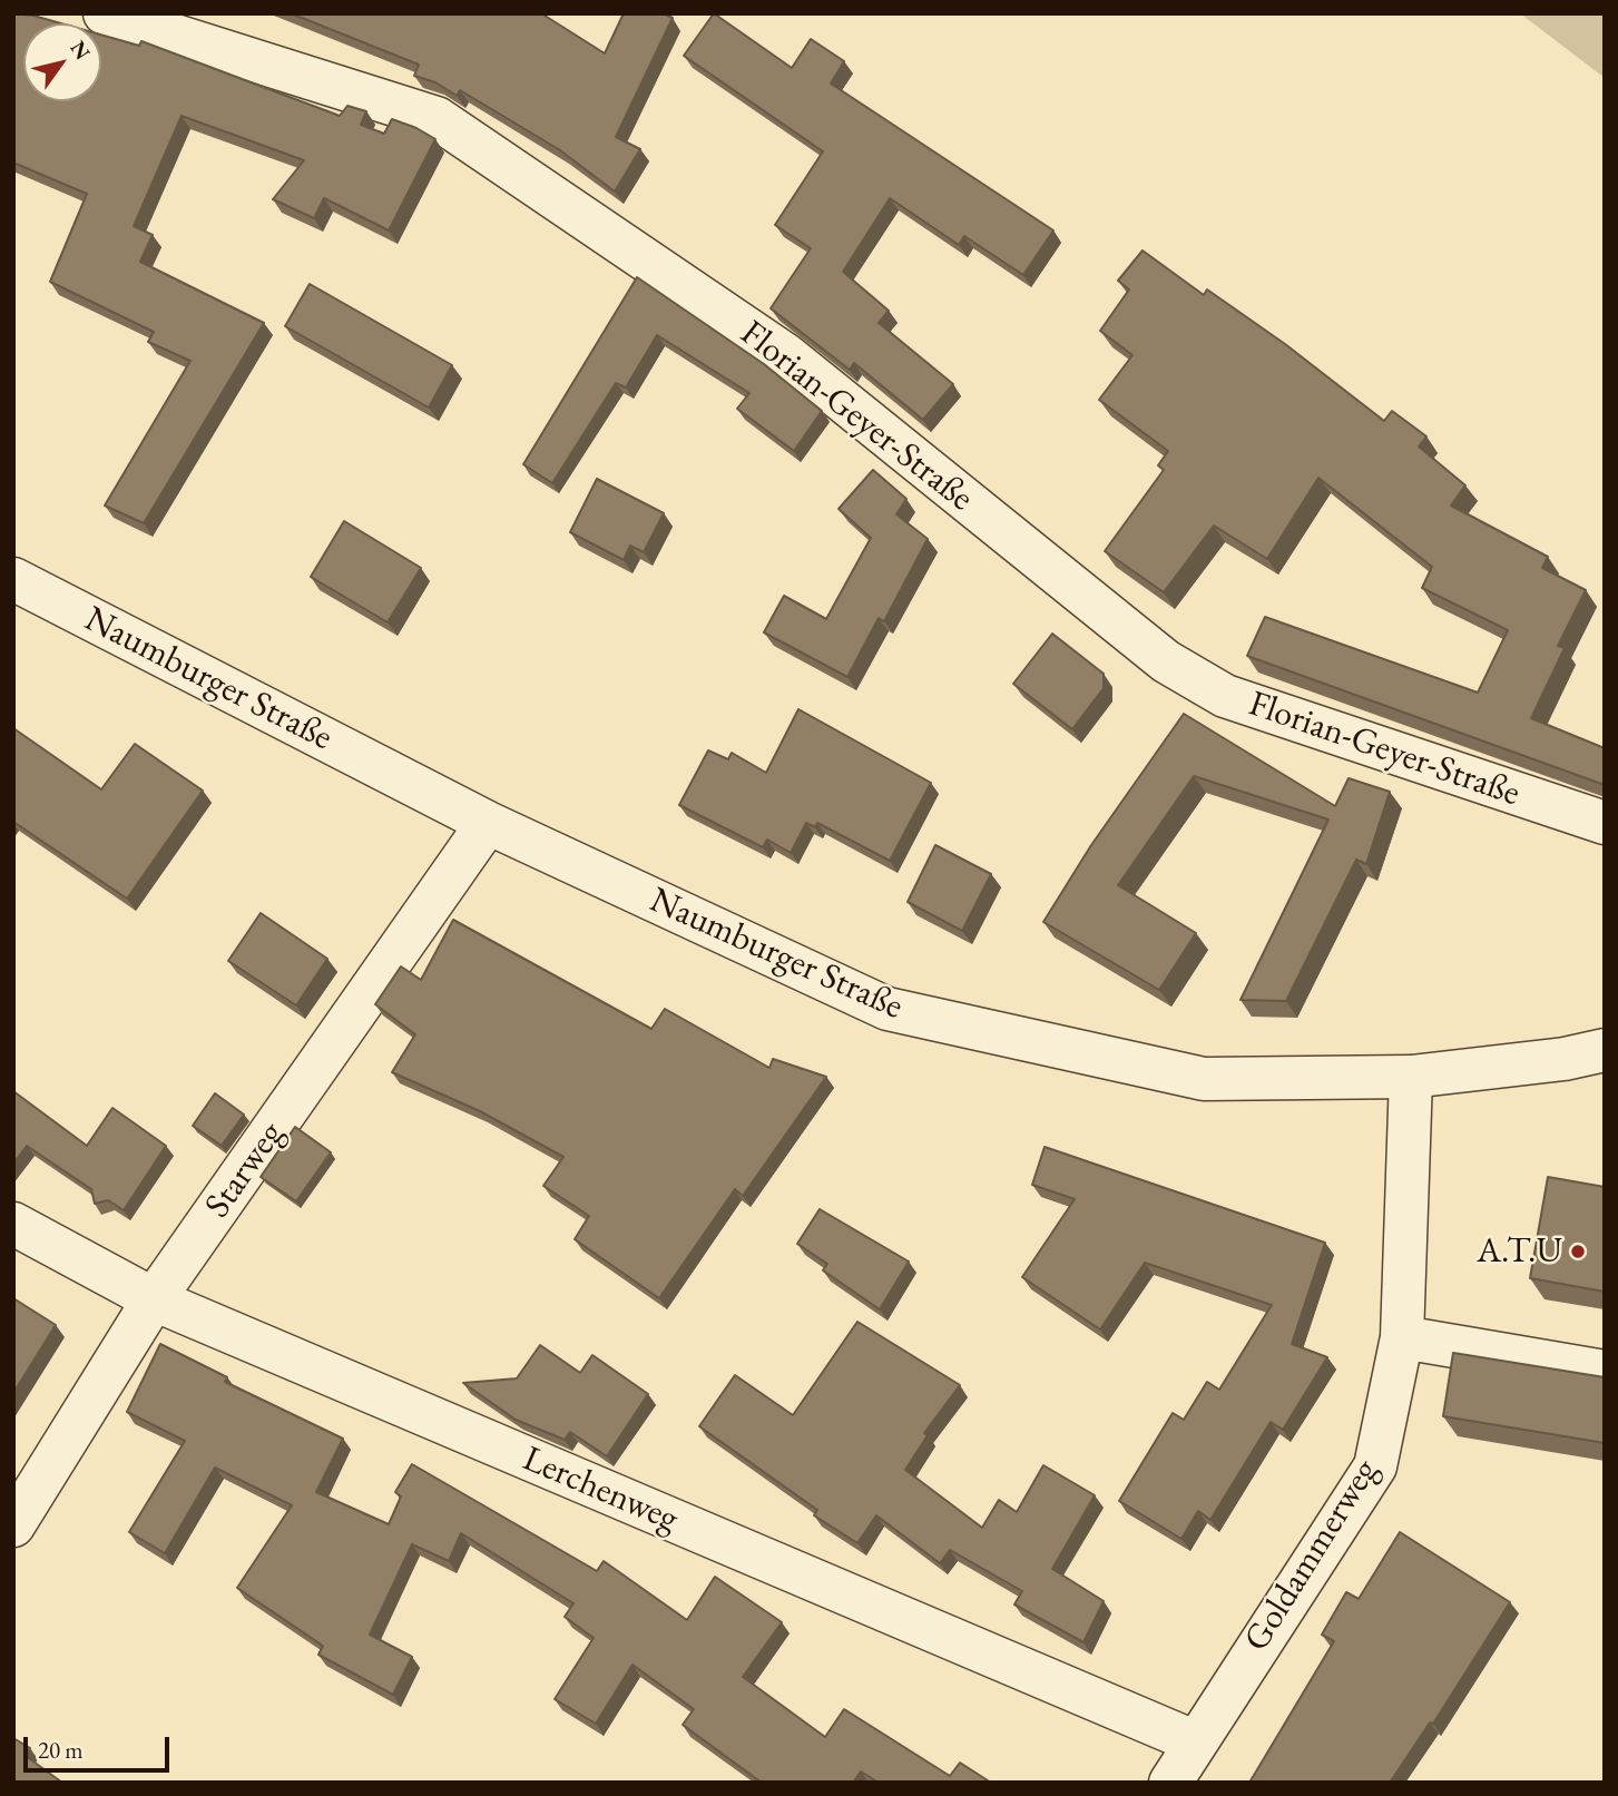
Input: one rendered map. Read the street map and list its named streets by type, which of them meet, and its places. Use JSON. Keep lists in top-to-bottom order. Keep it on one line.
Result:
{"streets":{"street":["Florian-Geyer-Straße","Naumburger Straße","Starweg","Lerchenweg","Goldammerweg"]},"crossings":[["Naumburger Straße","Starweg"],["Naumburger Straße","Goldammerweg"],["Starweg","Lerchenweg"],["Lerchenweg","Goldammerweg"]],"places":["A.T.U"],"scale_bar":"20 m","north":"top right"}
